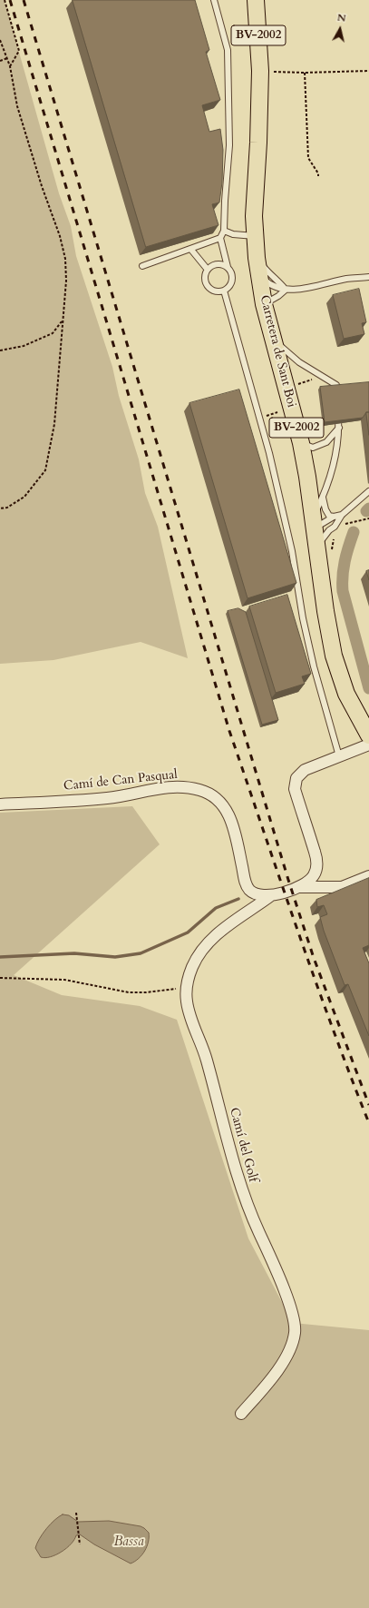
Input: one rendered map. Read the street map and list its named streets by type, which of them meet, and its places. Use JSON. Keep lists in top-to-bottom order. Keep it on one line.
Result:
{"streets":{"main road":["BV-2002","Carretera de Sant Boi"],"street":["Camí de Can Pasqual","Camí del Golf"]},"crossings":[["Camí de Can Pasqual","Camí del Golf"]],"water":["Bassa"],"north":"top"}
